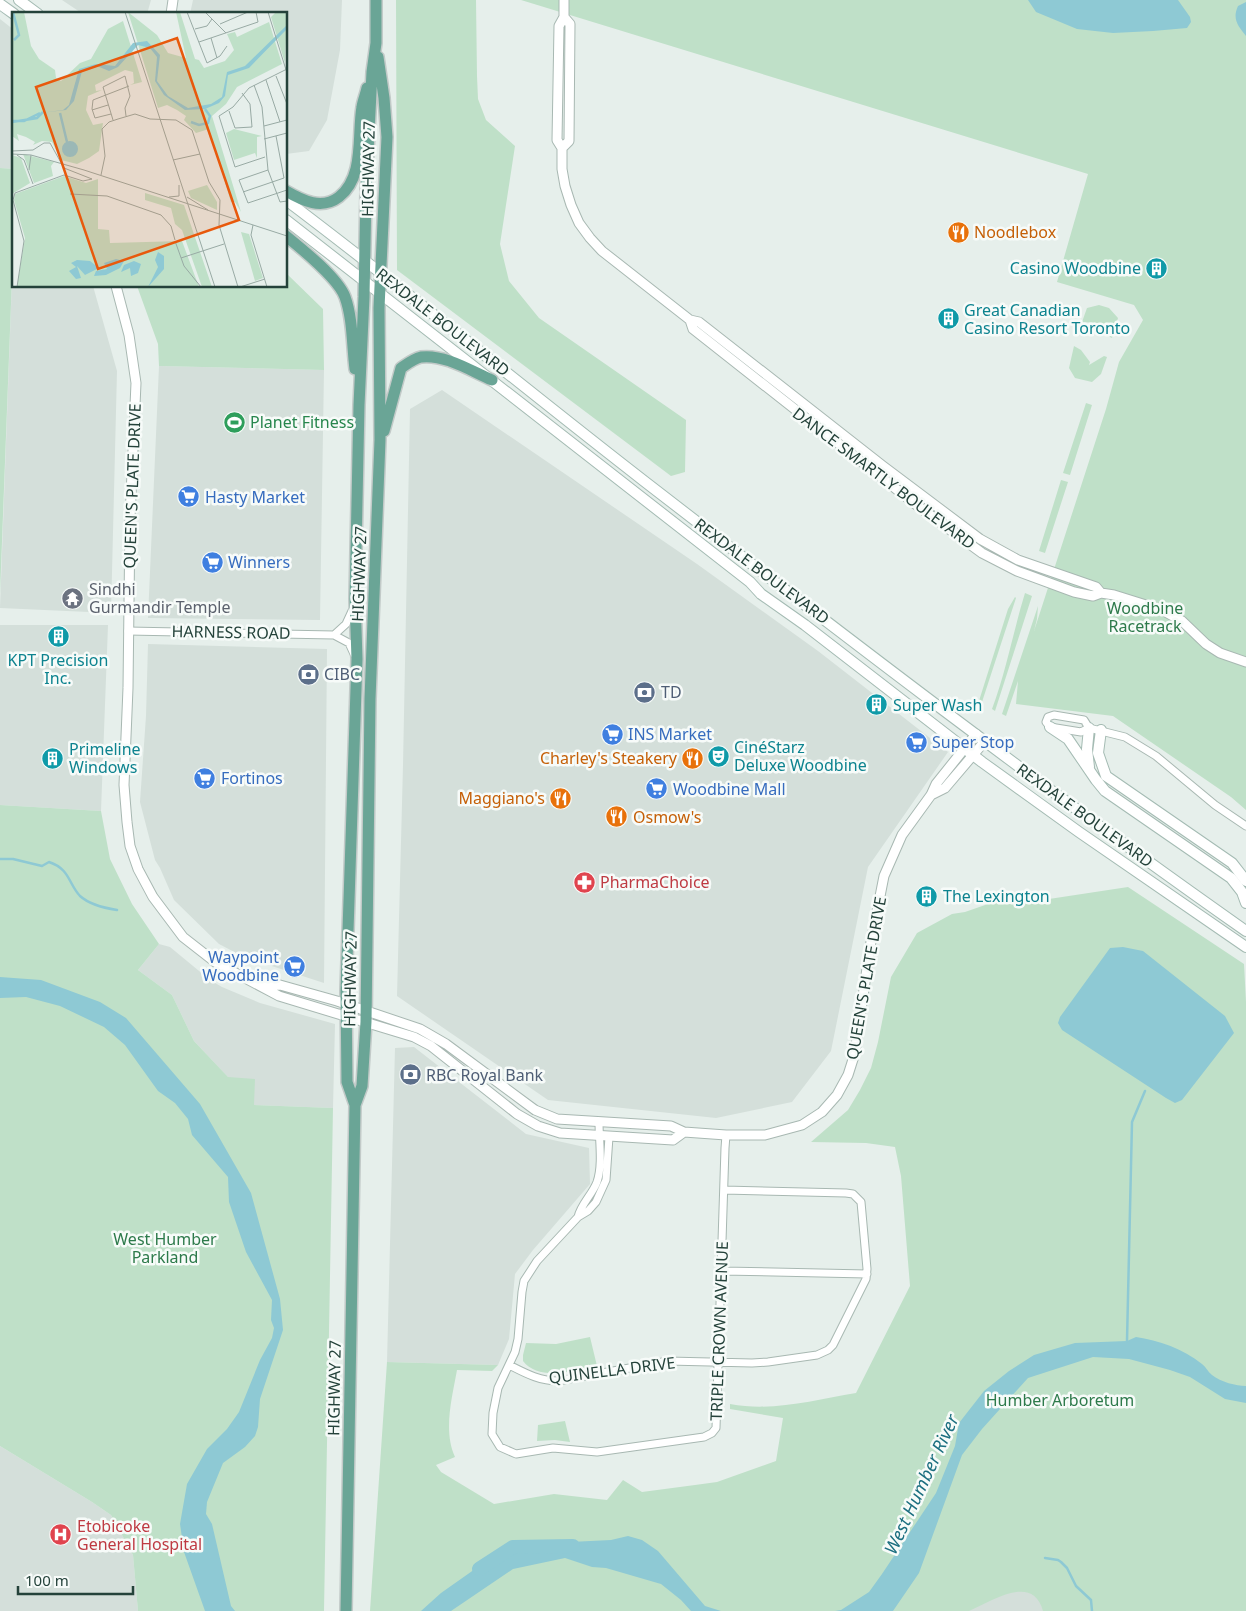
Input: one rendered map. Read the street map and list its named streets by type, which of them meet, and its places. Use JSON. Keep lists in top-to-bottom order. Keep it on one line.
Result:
{"streets":{"main road":["HIGHWAY 27","REXDALE BOULEVARD"],"street":["DANCE SMARTLY BOULEVARD","QUEEN'S PLATE DRIVE","HARNESS ROAD","TRIPLE CROWN AVENUE","QUINELLA DRIVE"]},"crossings":[["HIGHWAY 27","REXDALE BOULEVARD"],["HIGHWAY 27","QUEEN'S PLATE DRIVE"],["REXDALE BOULEVARD","QUEEN'S PLATE DRIVE"],["QUEEN'S PLATE DRIVE","HARNESS ROAD"],["QUEEN'S PLATE DRIVE","TRIPLE CROWN AVENUE"],["TRIPLE CROWN AVENUE","QUINELLA DRIVE"]],"water":["West Humber River"],"parks":["Woodbine Racetrack","West Humber Parkland","Humber Arboretum"],"places":{"restaurant":["Noodlebox","Charley's Steakery","Maggiano's","Osmow's"],"building":["Casino Woodbine","Great Canadian Casino Resort Toronto","KPT Precision Inc.","Super Wash","Primeline Windows","The Lexington"],"sports":["Planet Fitness"],"supermarket":["Hasty Market","Winners","INS Market","Super Stop","Fortinos","Woodbine Mall","Waypoint Woodbine"],"temple":["Sindhi Gurmandir Temple"],"bank":["CIBC","TD","RBC Royal Bank"],"theatre":["CinéStarz Deluxe Woodbine"],"pharmacy":["PharmaChoice"],"hospital":["Etobicoke General Hospital"]},"scale_bar":"100 m"}
